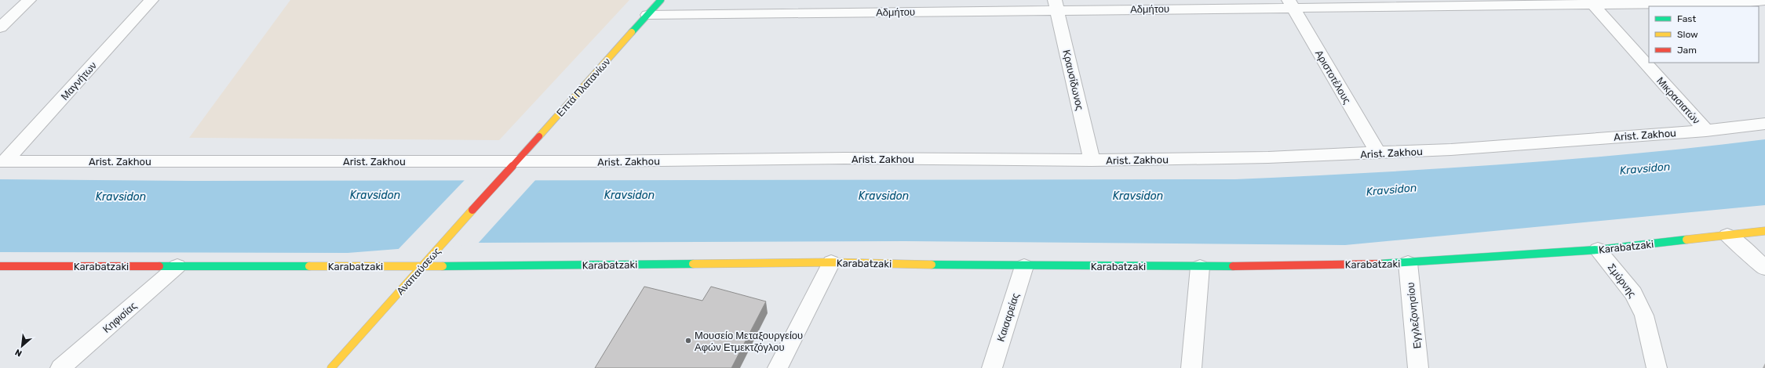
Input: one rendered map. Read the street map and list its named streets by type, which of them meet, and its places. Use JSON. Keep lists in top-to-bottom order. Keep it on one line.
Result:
{"streets":{"street":["Αδμήτου","Αριστοτέλους","Κραυσίδωνος","Μαγνήτων","Επτά Πλατανίων","Μικρασιατών","Arist. Zakhou","Karabatzaki","Αναπαύσεως","Σμύρνης","Εγγλεζονησίου","Κηφισίας","Καισαρείας"]},"crossings":[["Αδμήτου","Αριστοτέλους"],["Αδμήτου","Κραυσίδωνος"],["Αδμήτου","Επτά Πλατανίων"],["Αδμήτου","Μικρασιατών"],["Αριστοτέλους","Arist. Zakhou"],["Κραυσίδωνος","Arist. Zakhou"],["Μαγνήτων","Arist. Zakhou"],["Επτά Πλατανίων","Arist. Zakhou"],["Επτά Πλατανίων","Αναπαύσεως"],["Μικρασιατών","Arist. Zakhou"],["Karabatzaki","Αναπαύσεως"],["Karabatzaki","Σμύρνης"],["Karabatzaki","Εγγλεζονησίου"],["Karabatzaki","Κηφισίας"],["Karabatzaki","Καισαρείας"]],"water":["Kravsidon"],"places":["Μουσείο Μεταξουργείου Αφών Ετμεκτζόγλου"],"legend":["Fast","Slow","Jam"],"north":"bottom left"}
